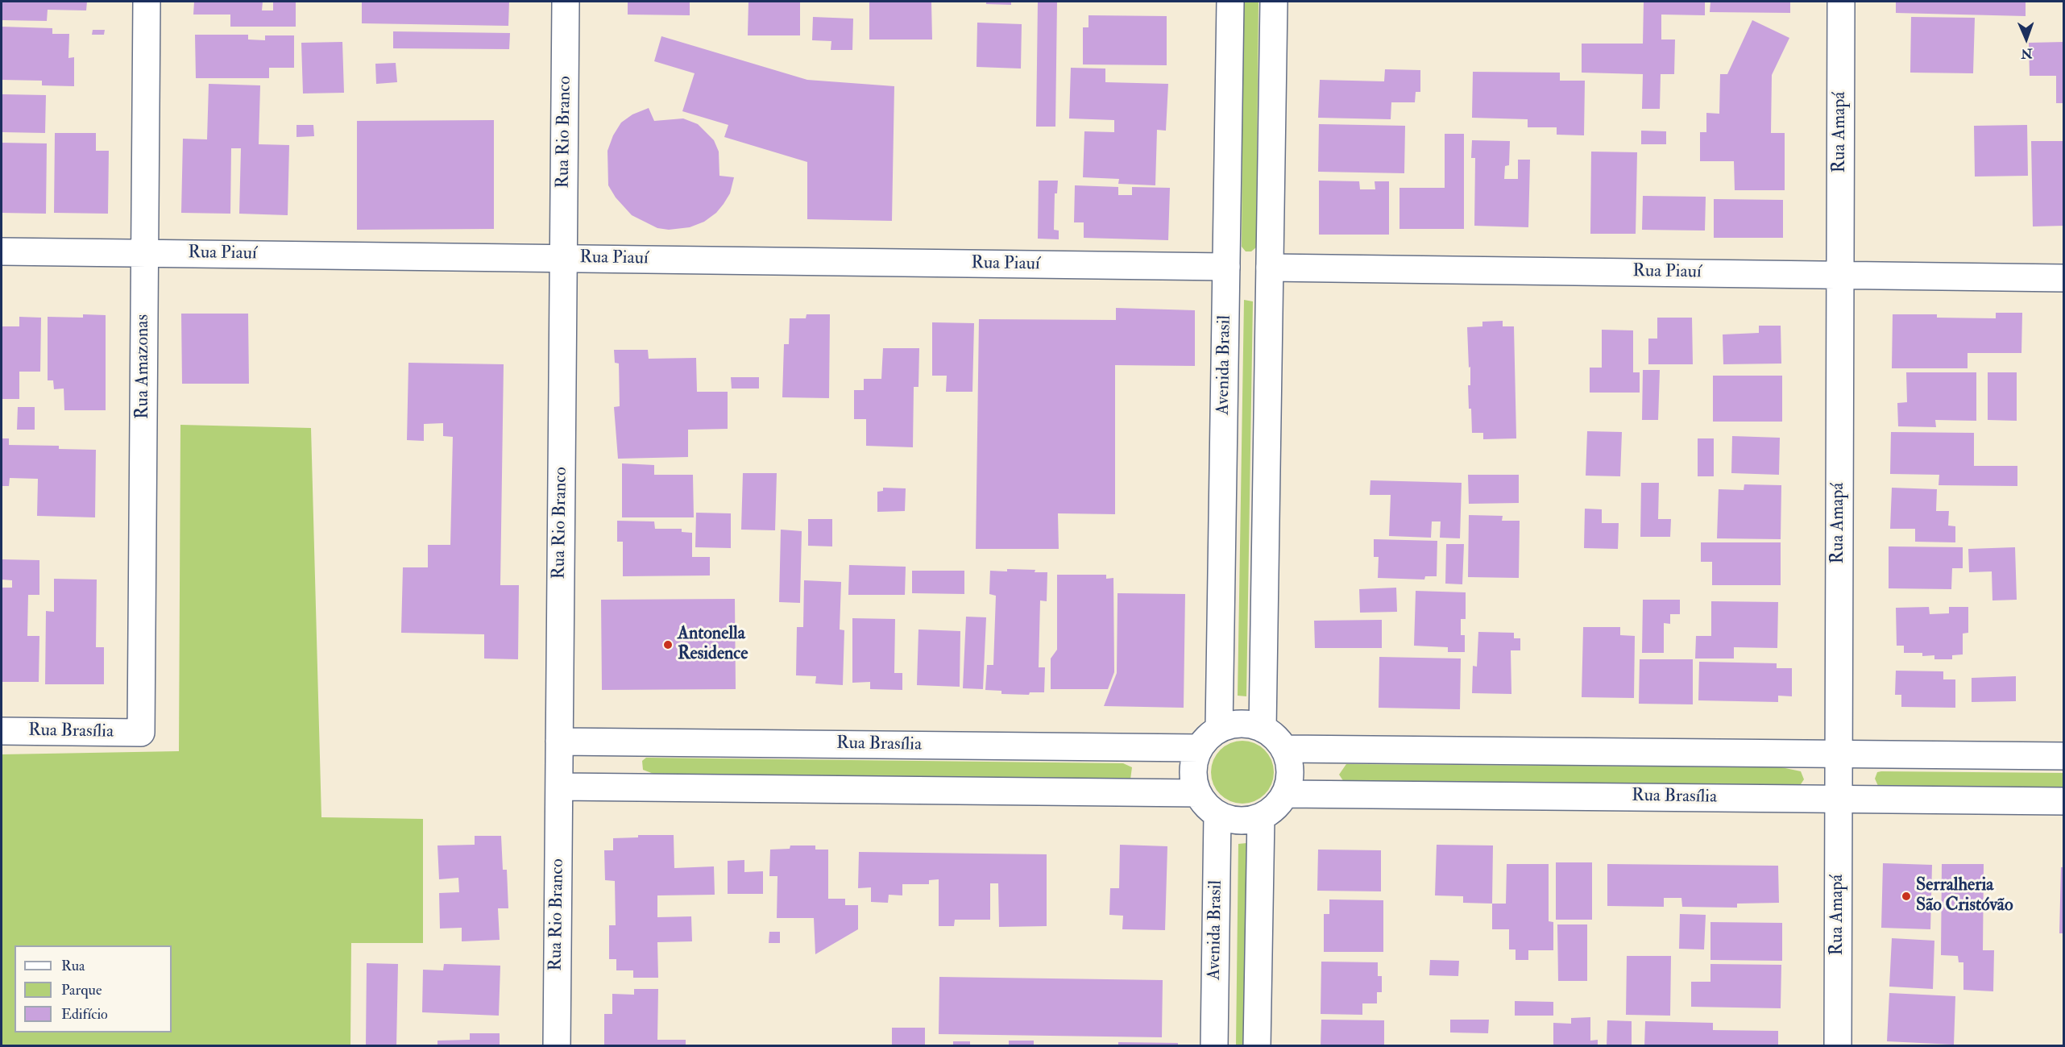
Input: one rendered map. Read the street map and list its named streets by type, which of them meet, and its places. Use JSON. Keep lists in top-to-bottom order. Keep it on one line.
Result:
{"streets":{"street":["Rua Rio Branco","Rua Amapá","Rua Piauí","Avenida Brasil","Rua Amazonas","Rua Brasília"]},"crossings":[["Rua Rio Branco","Rua Piauí"],["Rua Rio Branco","Rua Brasília"],["Rua Amapá","Rua Piauí"],["Rua Amapá","Rua Brasília"],["Rua Piauí","Avenida Brasil"],["Rua Piauí","Rua Amazonas"],["Avenida Brasil","Rua Brasília"],["Rua Amazonas","Rua Brasília"]],"places":["Antonella Residence","Serralheria São Cristóvão"],"legend":["Rua","Parque","Edifício"],"north":"bottom"}
